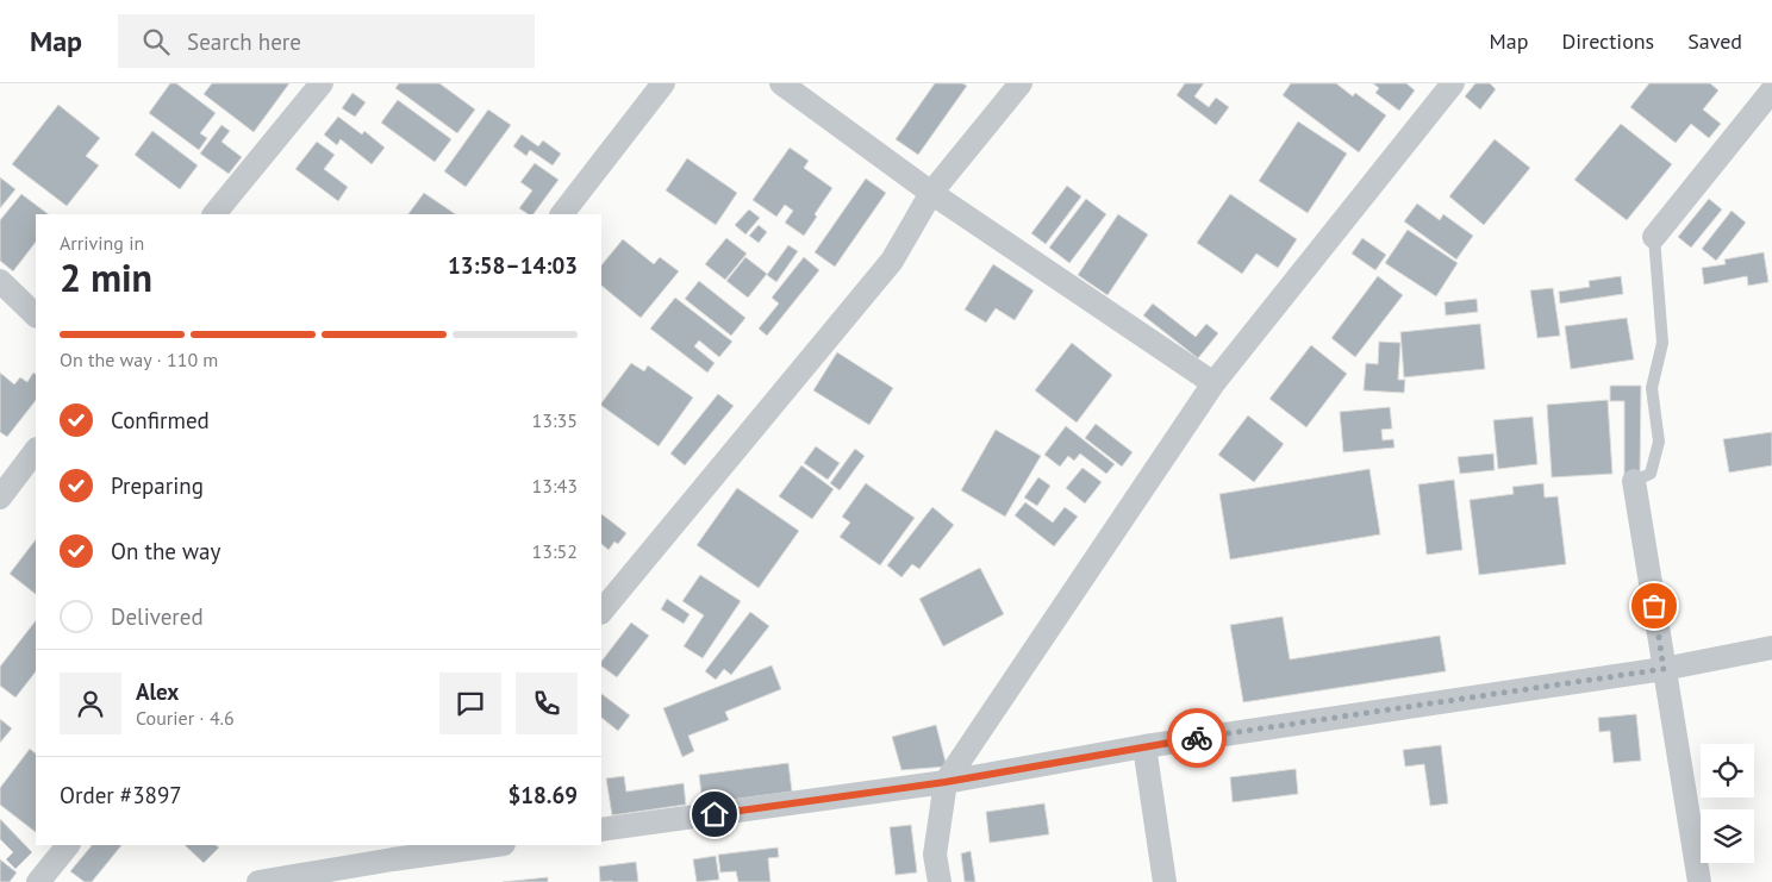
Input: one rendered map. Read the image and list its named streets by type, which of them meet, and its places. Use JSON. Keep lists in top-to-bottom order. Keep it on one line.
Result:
{"page":{"header":"Map","search":"Search here","nav":["Map","Directions","Saved"],"heading":["2 min","Arriving in","13:58–14:03"],"panel":["Alex","Courier · 4.6","Order #3897","$18.69"],"bar":"On the way · 110 m","list":[["Confirmed","13:35"],["Preparing","13:43"],["On the way","13:52"],"Delivered"]}}
